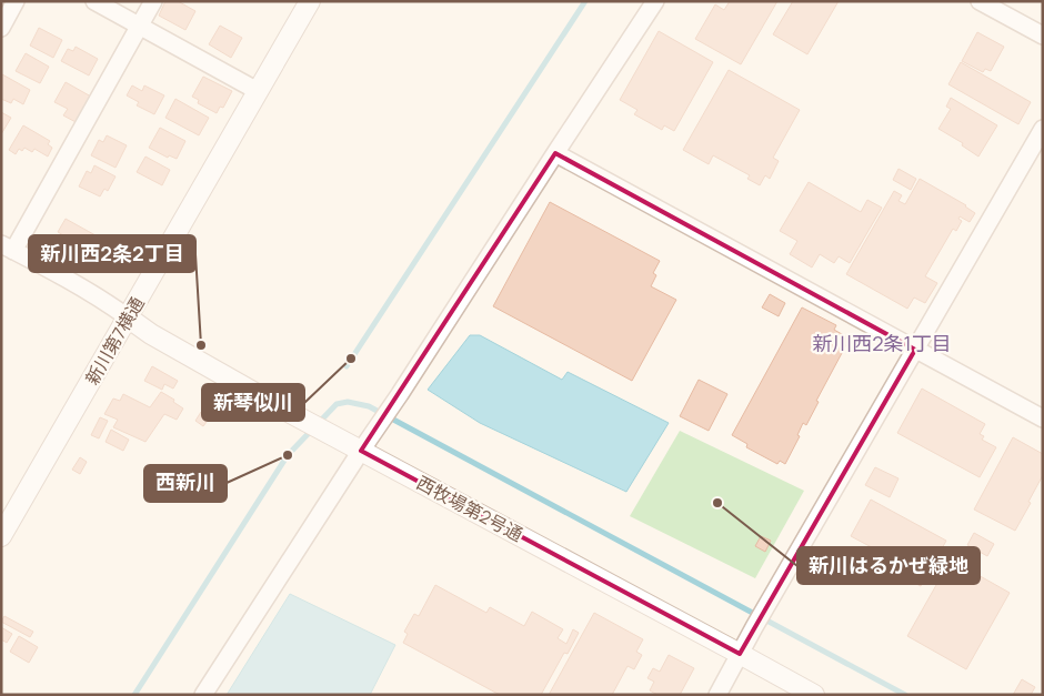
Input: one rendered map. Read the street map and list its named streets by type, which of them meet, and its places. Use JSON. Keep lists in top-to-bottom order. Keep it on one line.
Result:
{"streets":{"street":["新川第7横通","西牧場第2号通"]},"crossings":[["新川第7横通","西牧場第2号通"]],"districts":["新川西2条1丁目"],"places":["新川西2条2丁目","新琴似川","西新川","新川はるかぜ緑地"]}
